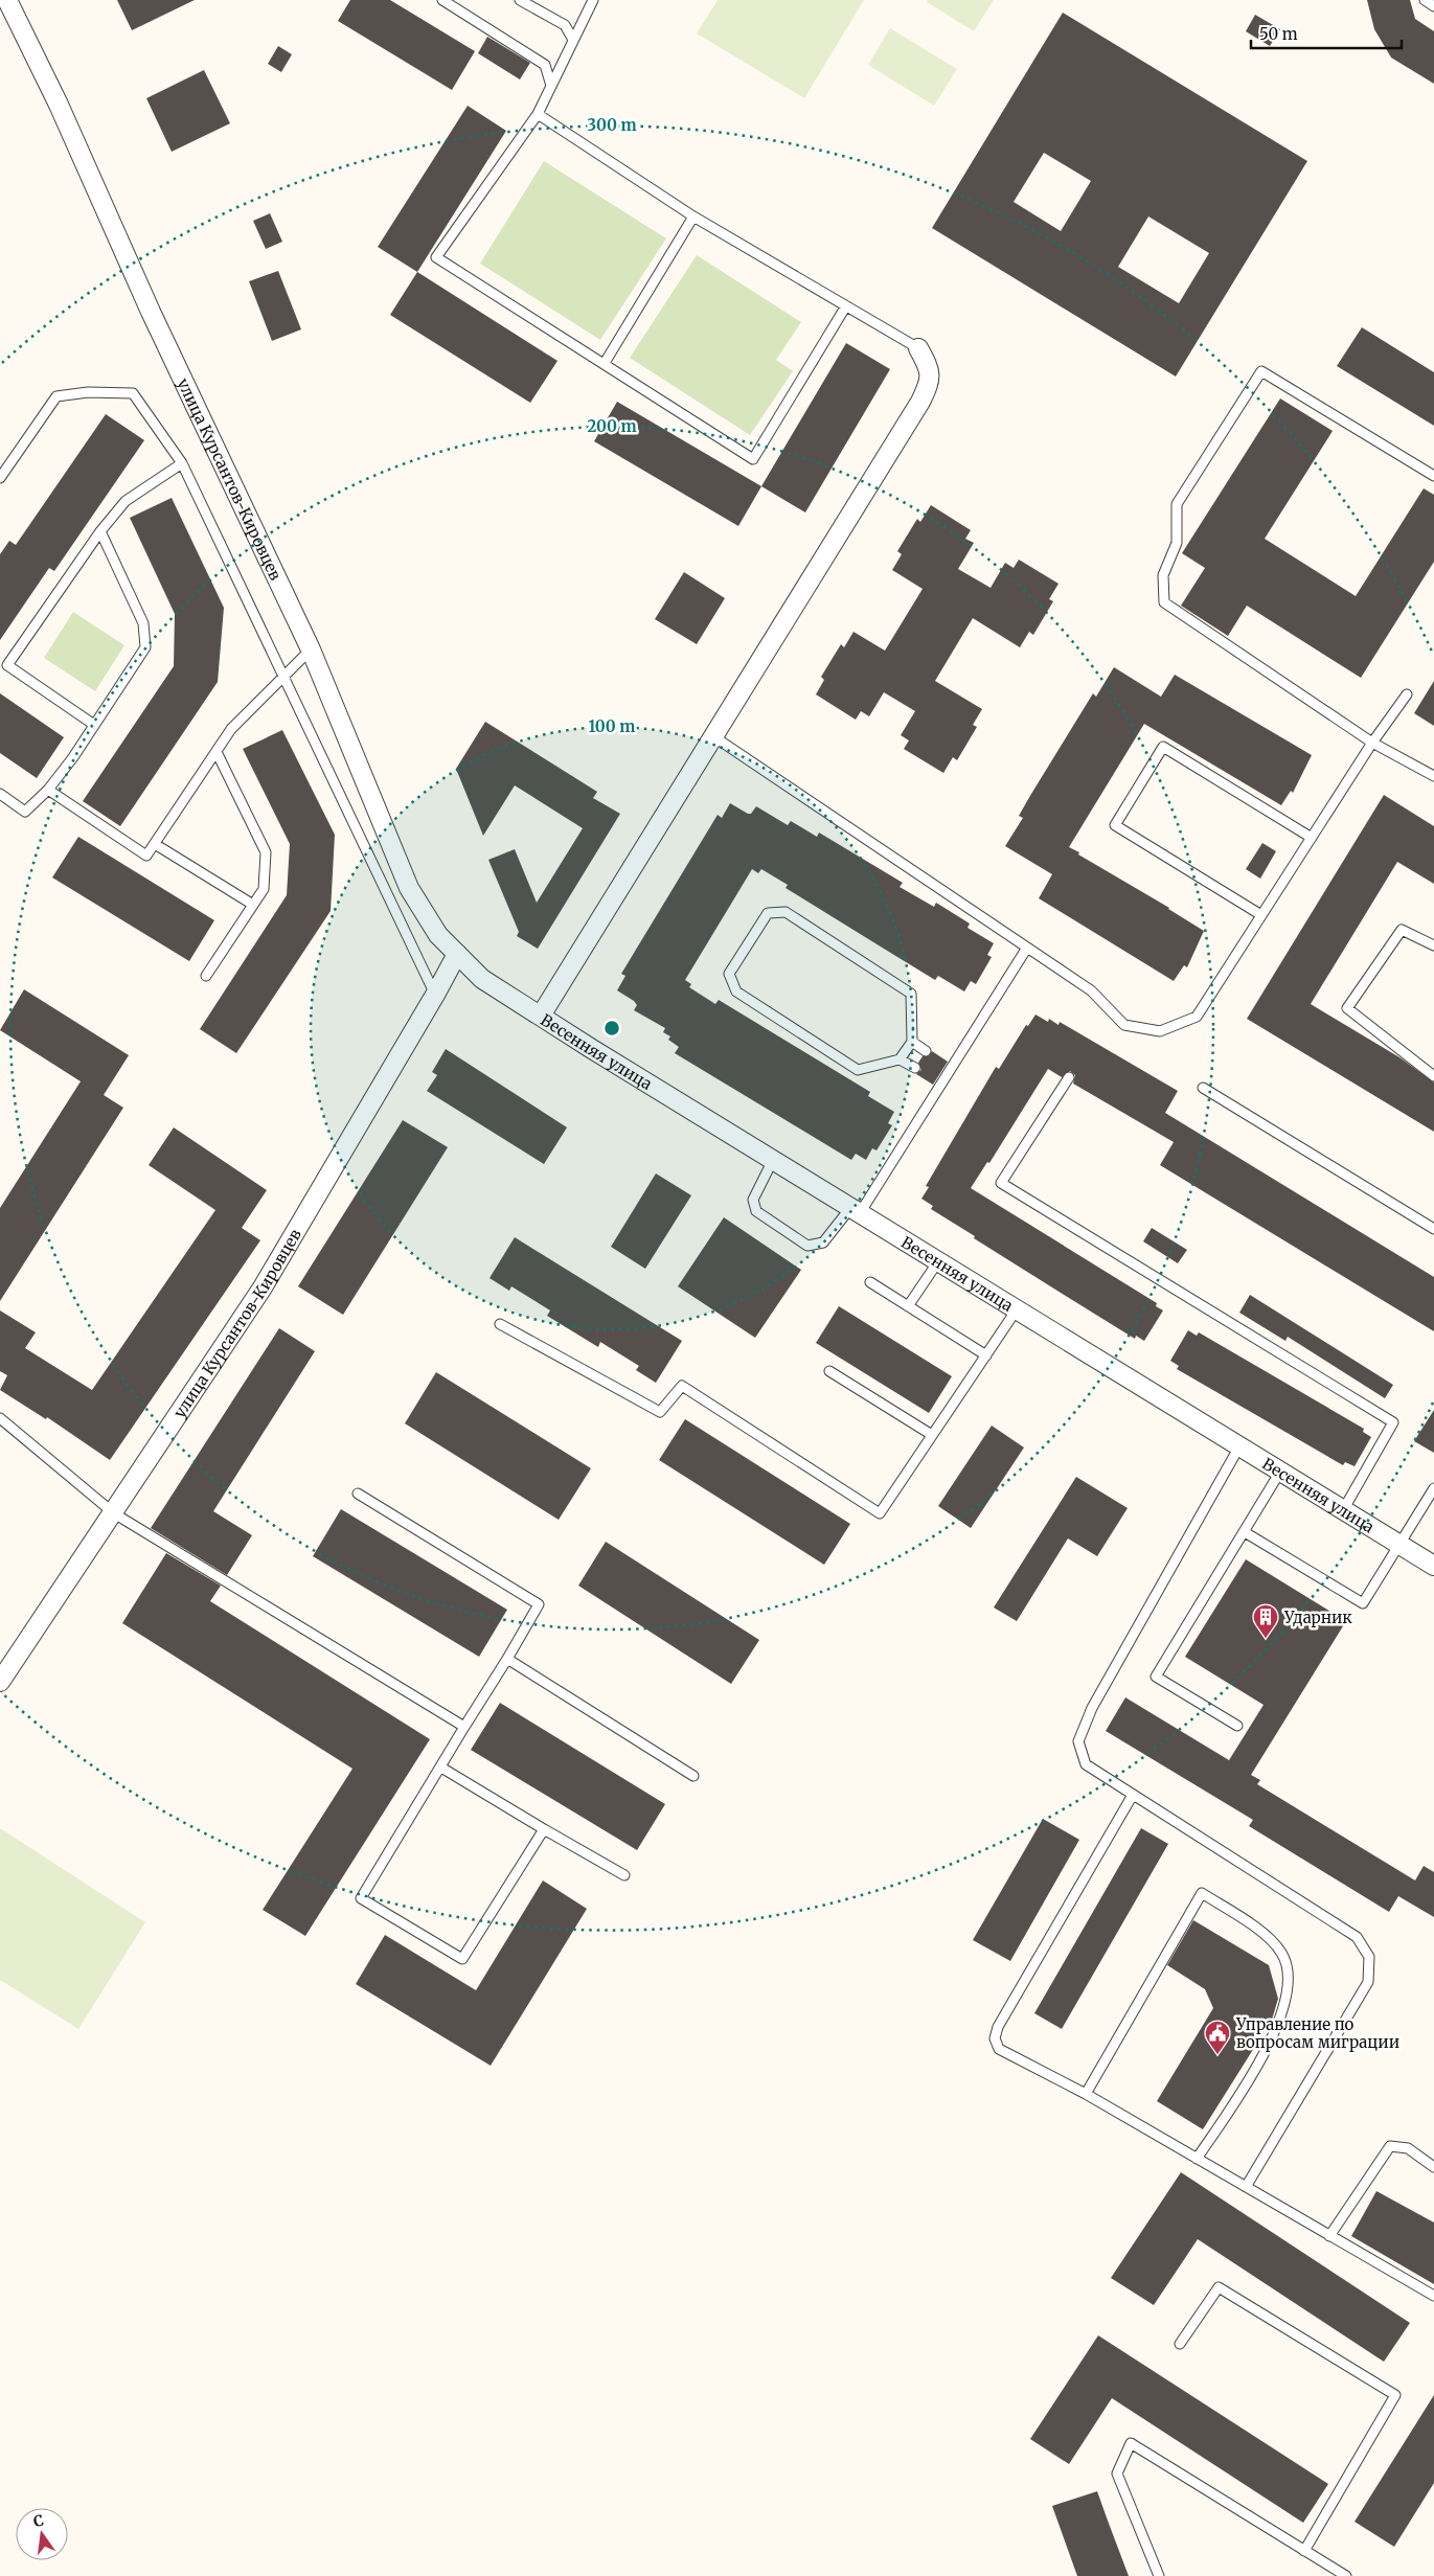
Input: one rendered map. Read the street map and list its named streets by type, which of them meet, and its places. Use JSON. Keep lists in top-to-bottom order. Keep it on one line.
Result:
{"streets":{"street":["улица Курсантов-Кировцев","Весенняя улица"]},"crossings":[["улица Курсантов-Кировцев","Весенняя улица"]],"places":{"building":["Ударник"],"public building":["Управление по вопросам миграции"]},"scale_bar":"50 m","north":"top","rings":["300 m","200 m","100 m"]}
